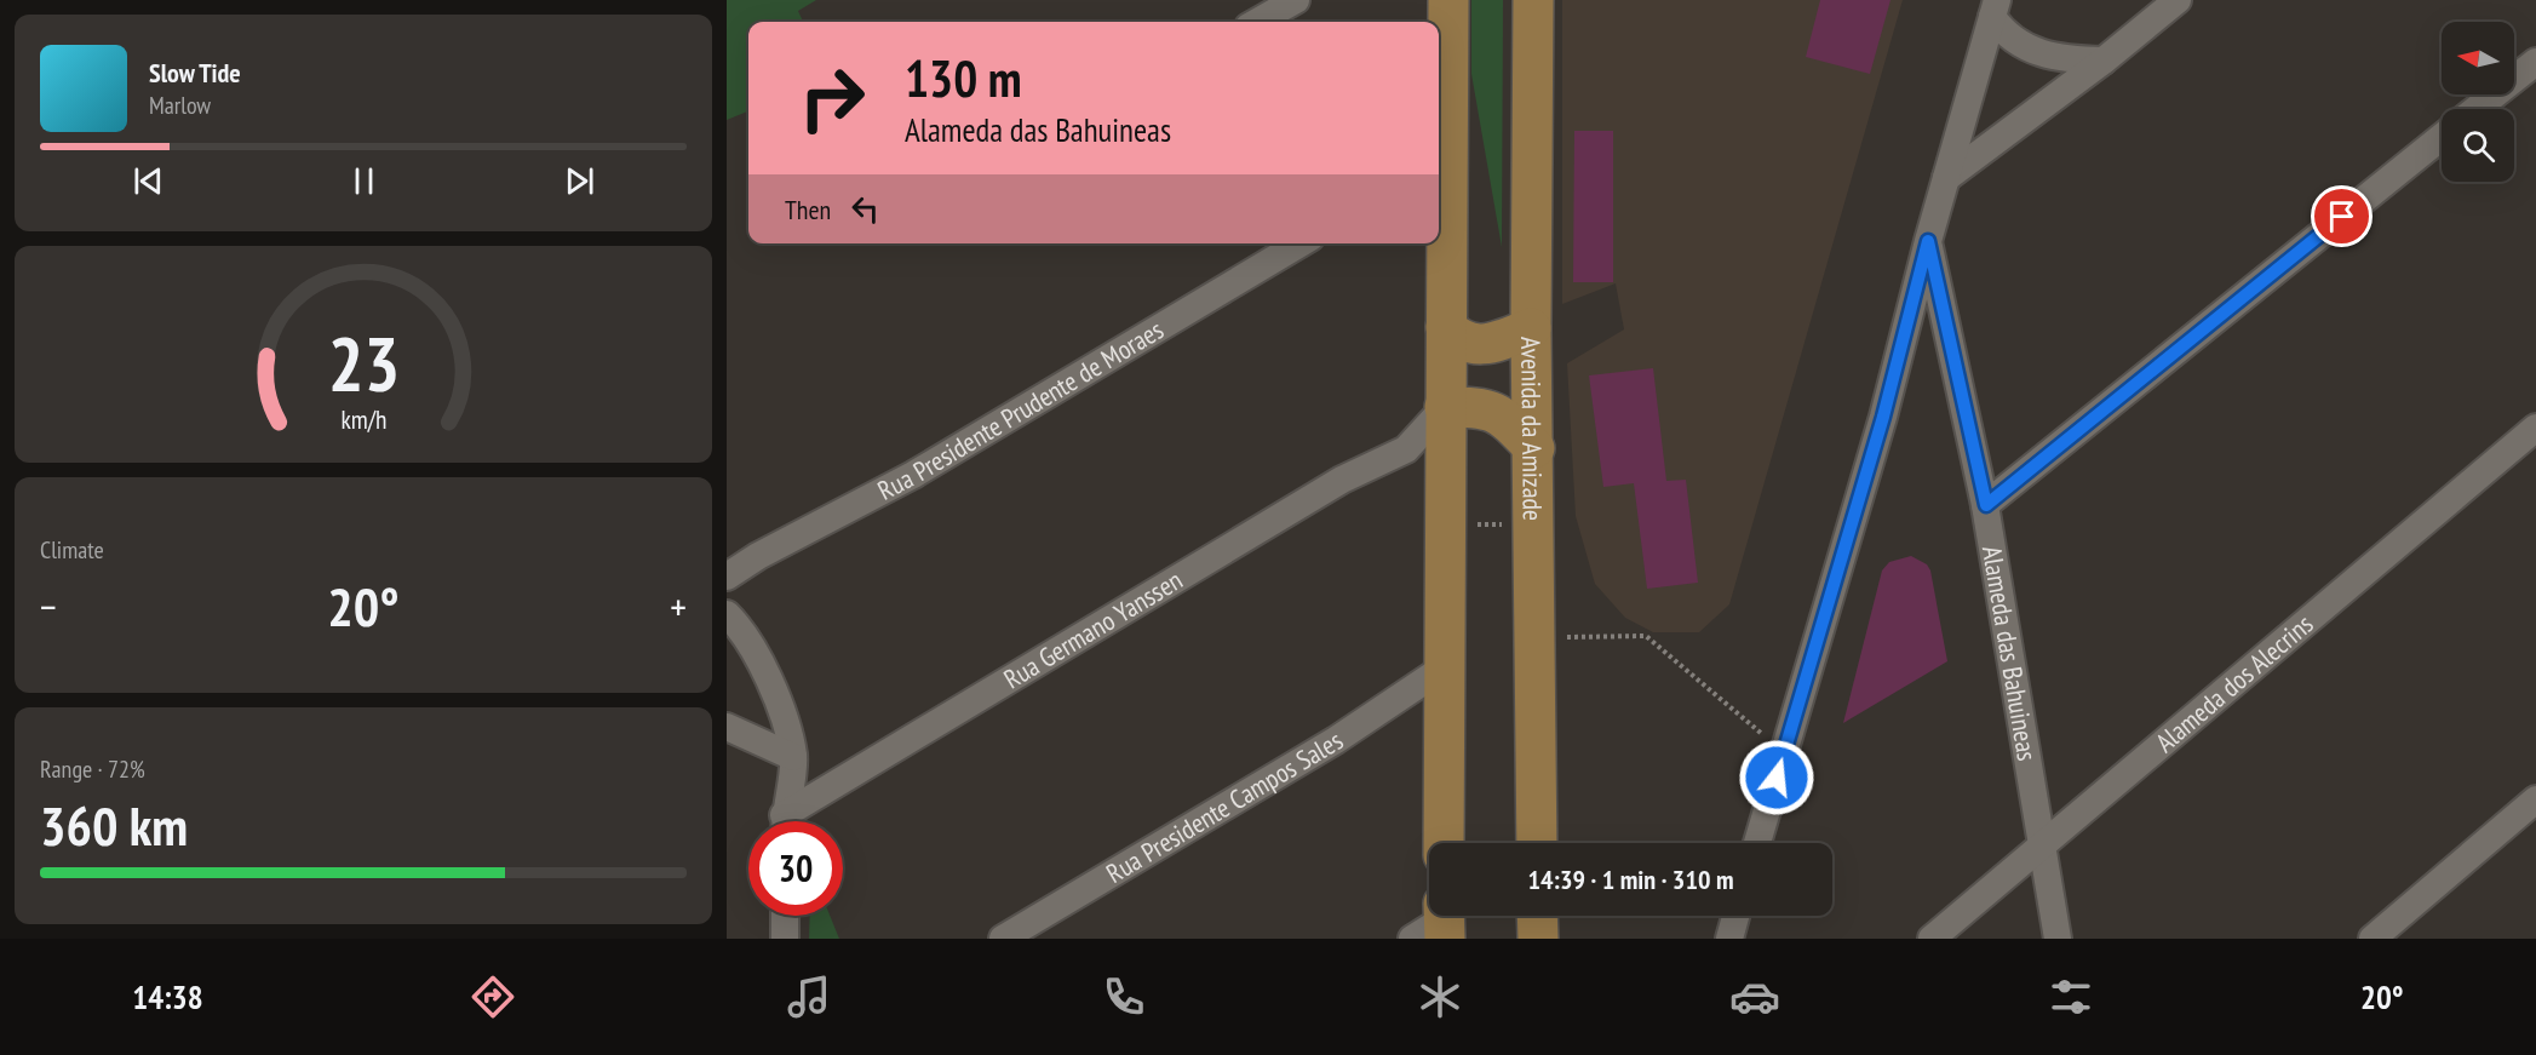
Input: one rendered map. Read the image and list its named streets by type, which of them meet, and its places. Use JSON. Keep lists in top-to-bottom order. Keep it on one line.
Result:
{"streets":{"main road":["Avenida da Amizade"],"street":["Rua Presidente Prudente de Moraes","Rua Germano Yanssen","Alameda das Bahuineas","Alameda dos Alecrins","Rua Presidente Campos Sales"]},"crossings":[["Alameda das Bahuineas","Alameda dos Alecrins"]],"north":"left","page":{"turn":["130 m","Alameda das Bahuineas"],"song":["Slow Tide","Marlow"],"then":"Then","tile":["Climate",["Range · 72%","360 km"]],"heat":["−","20°","+"],"limit":"30","trip":"14:39 · 1 min · 310 m","tabs":["14:38","20°"],"gauge":["23","km/h"]}}
